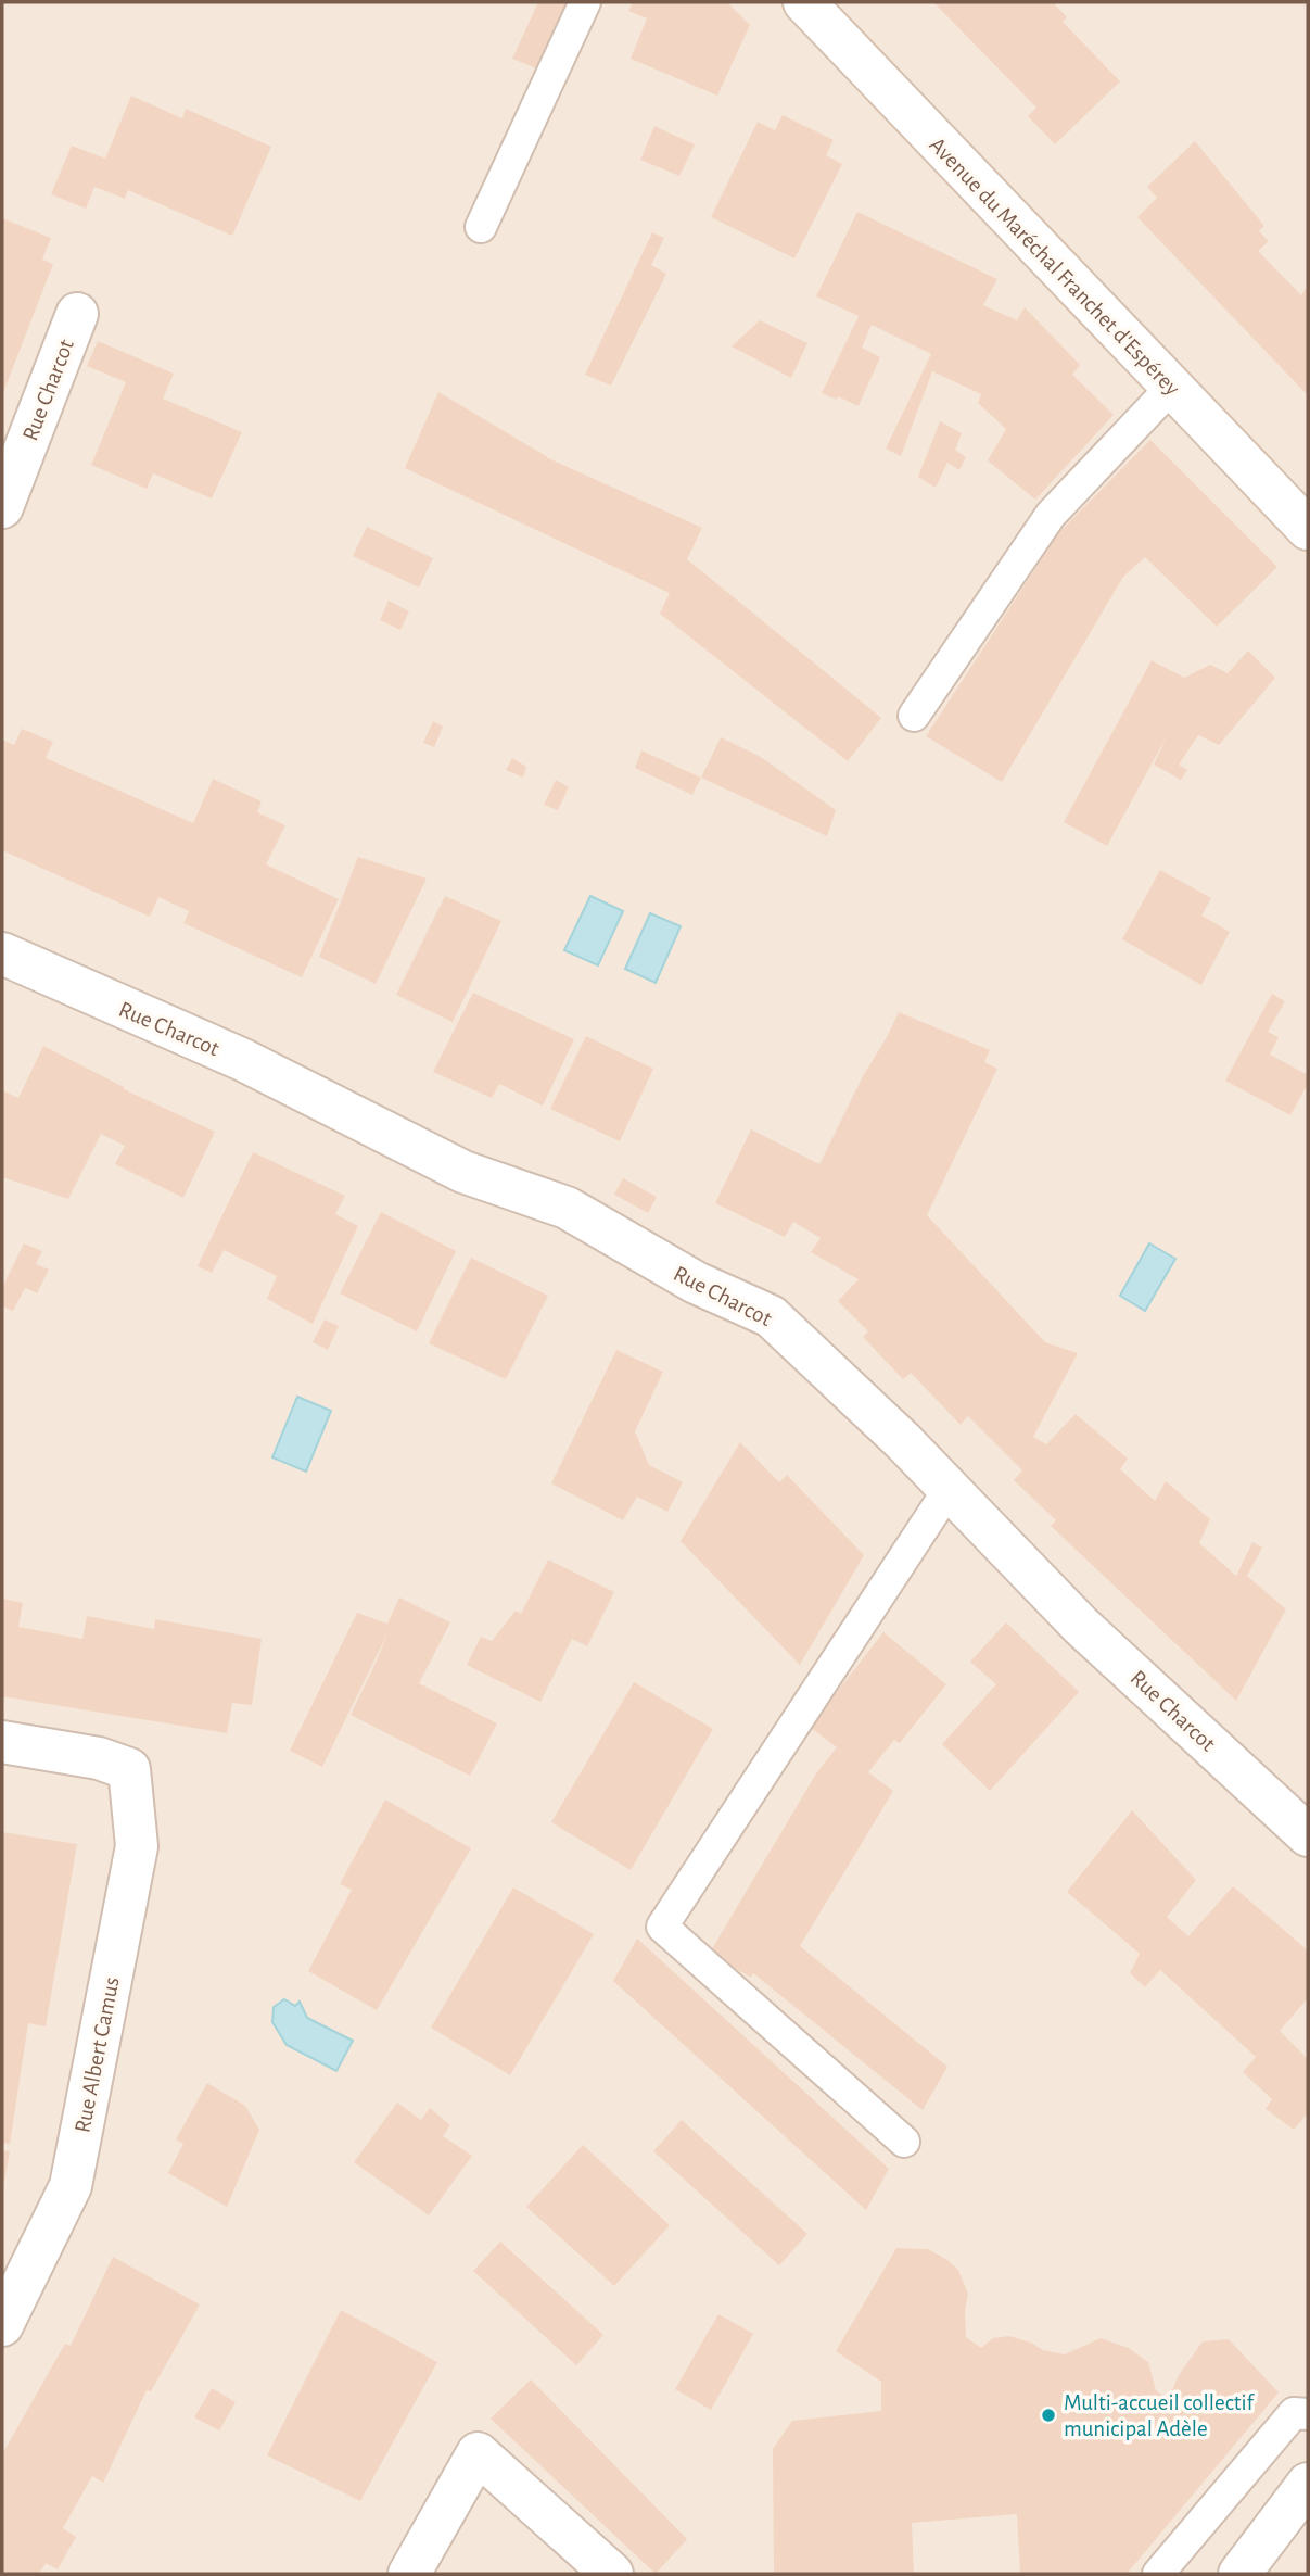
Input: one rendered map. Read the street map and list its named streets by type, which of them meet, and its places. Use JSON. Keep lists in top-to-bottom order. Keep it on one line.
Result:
{"streets":{"street":["Avenue du Maréchal Franchet d'Espérey","Rue Charcot","Rue Albert Camus"]},"places":["Multi-accueil collectif municipal Adèle"]}
